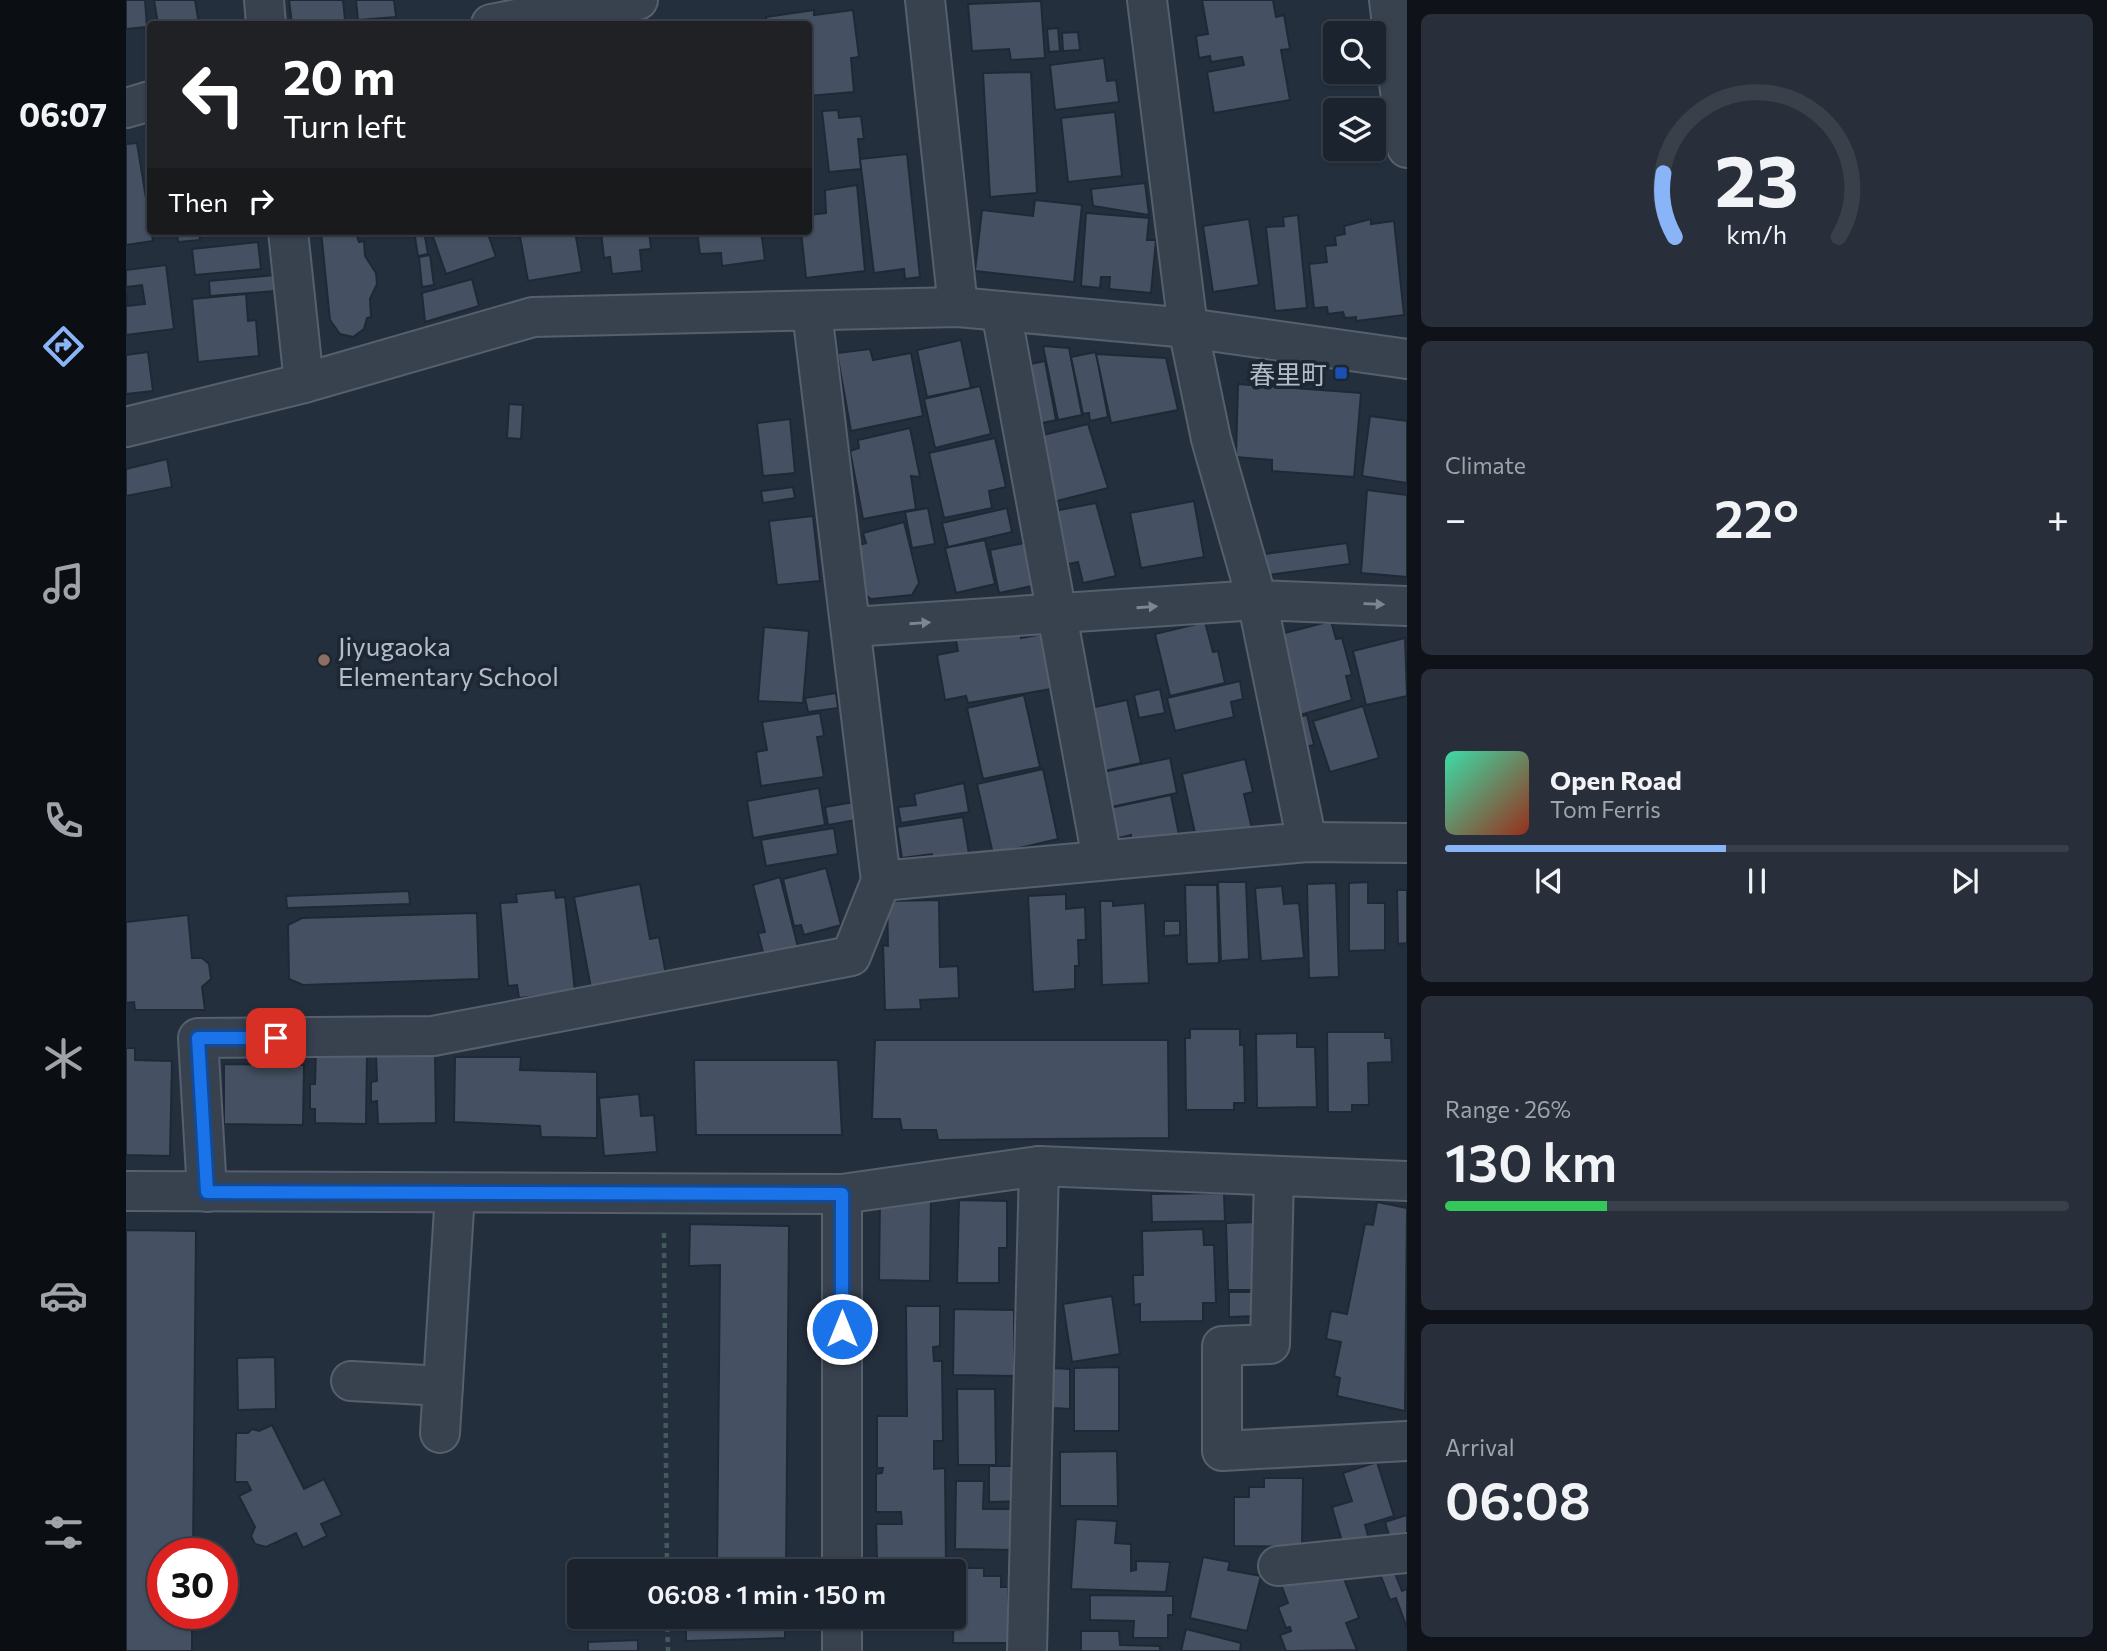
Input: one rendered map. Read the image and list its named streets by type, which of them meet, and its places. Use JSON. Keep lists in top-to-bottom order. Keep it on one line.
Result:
{"places":{"transit":["春里町"],"other":["Jiyugaoka Elementary School"]},"page":{"tabs":"06:07","turn":["20 m","Turn left"],"then":"Then","tile":["Climate",["Range · 26%","130 km"],["Arrival","06:08"]],"heat":["−","22°","+"],"song":["Open Road","Tom Ferris"],"limit":"30","trip":"06:08 · 1 min · 150 m","gauge":["23","km/h"]}}
